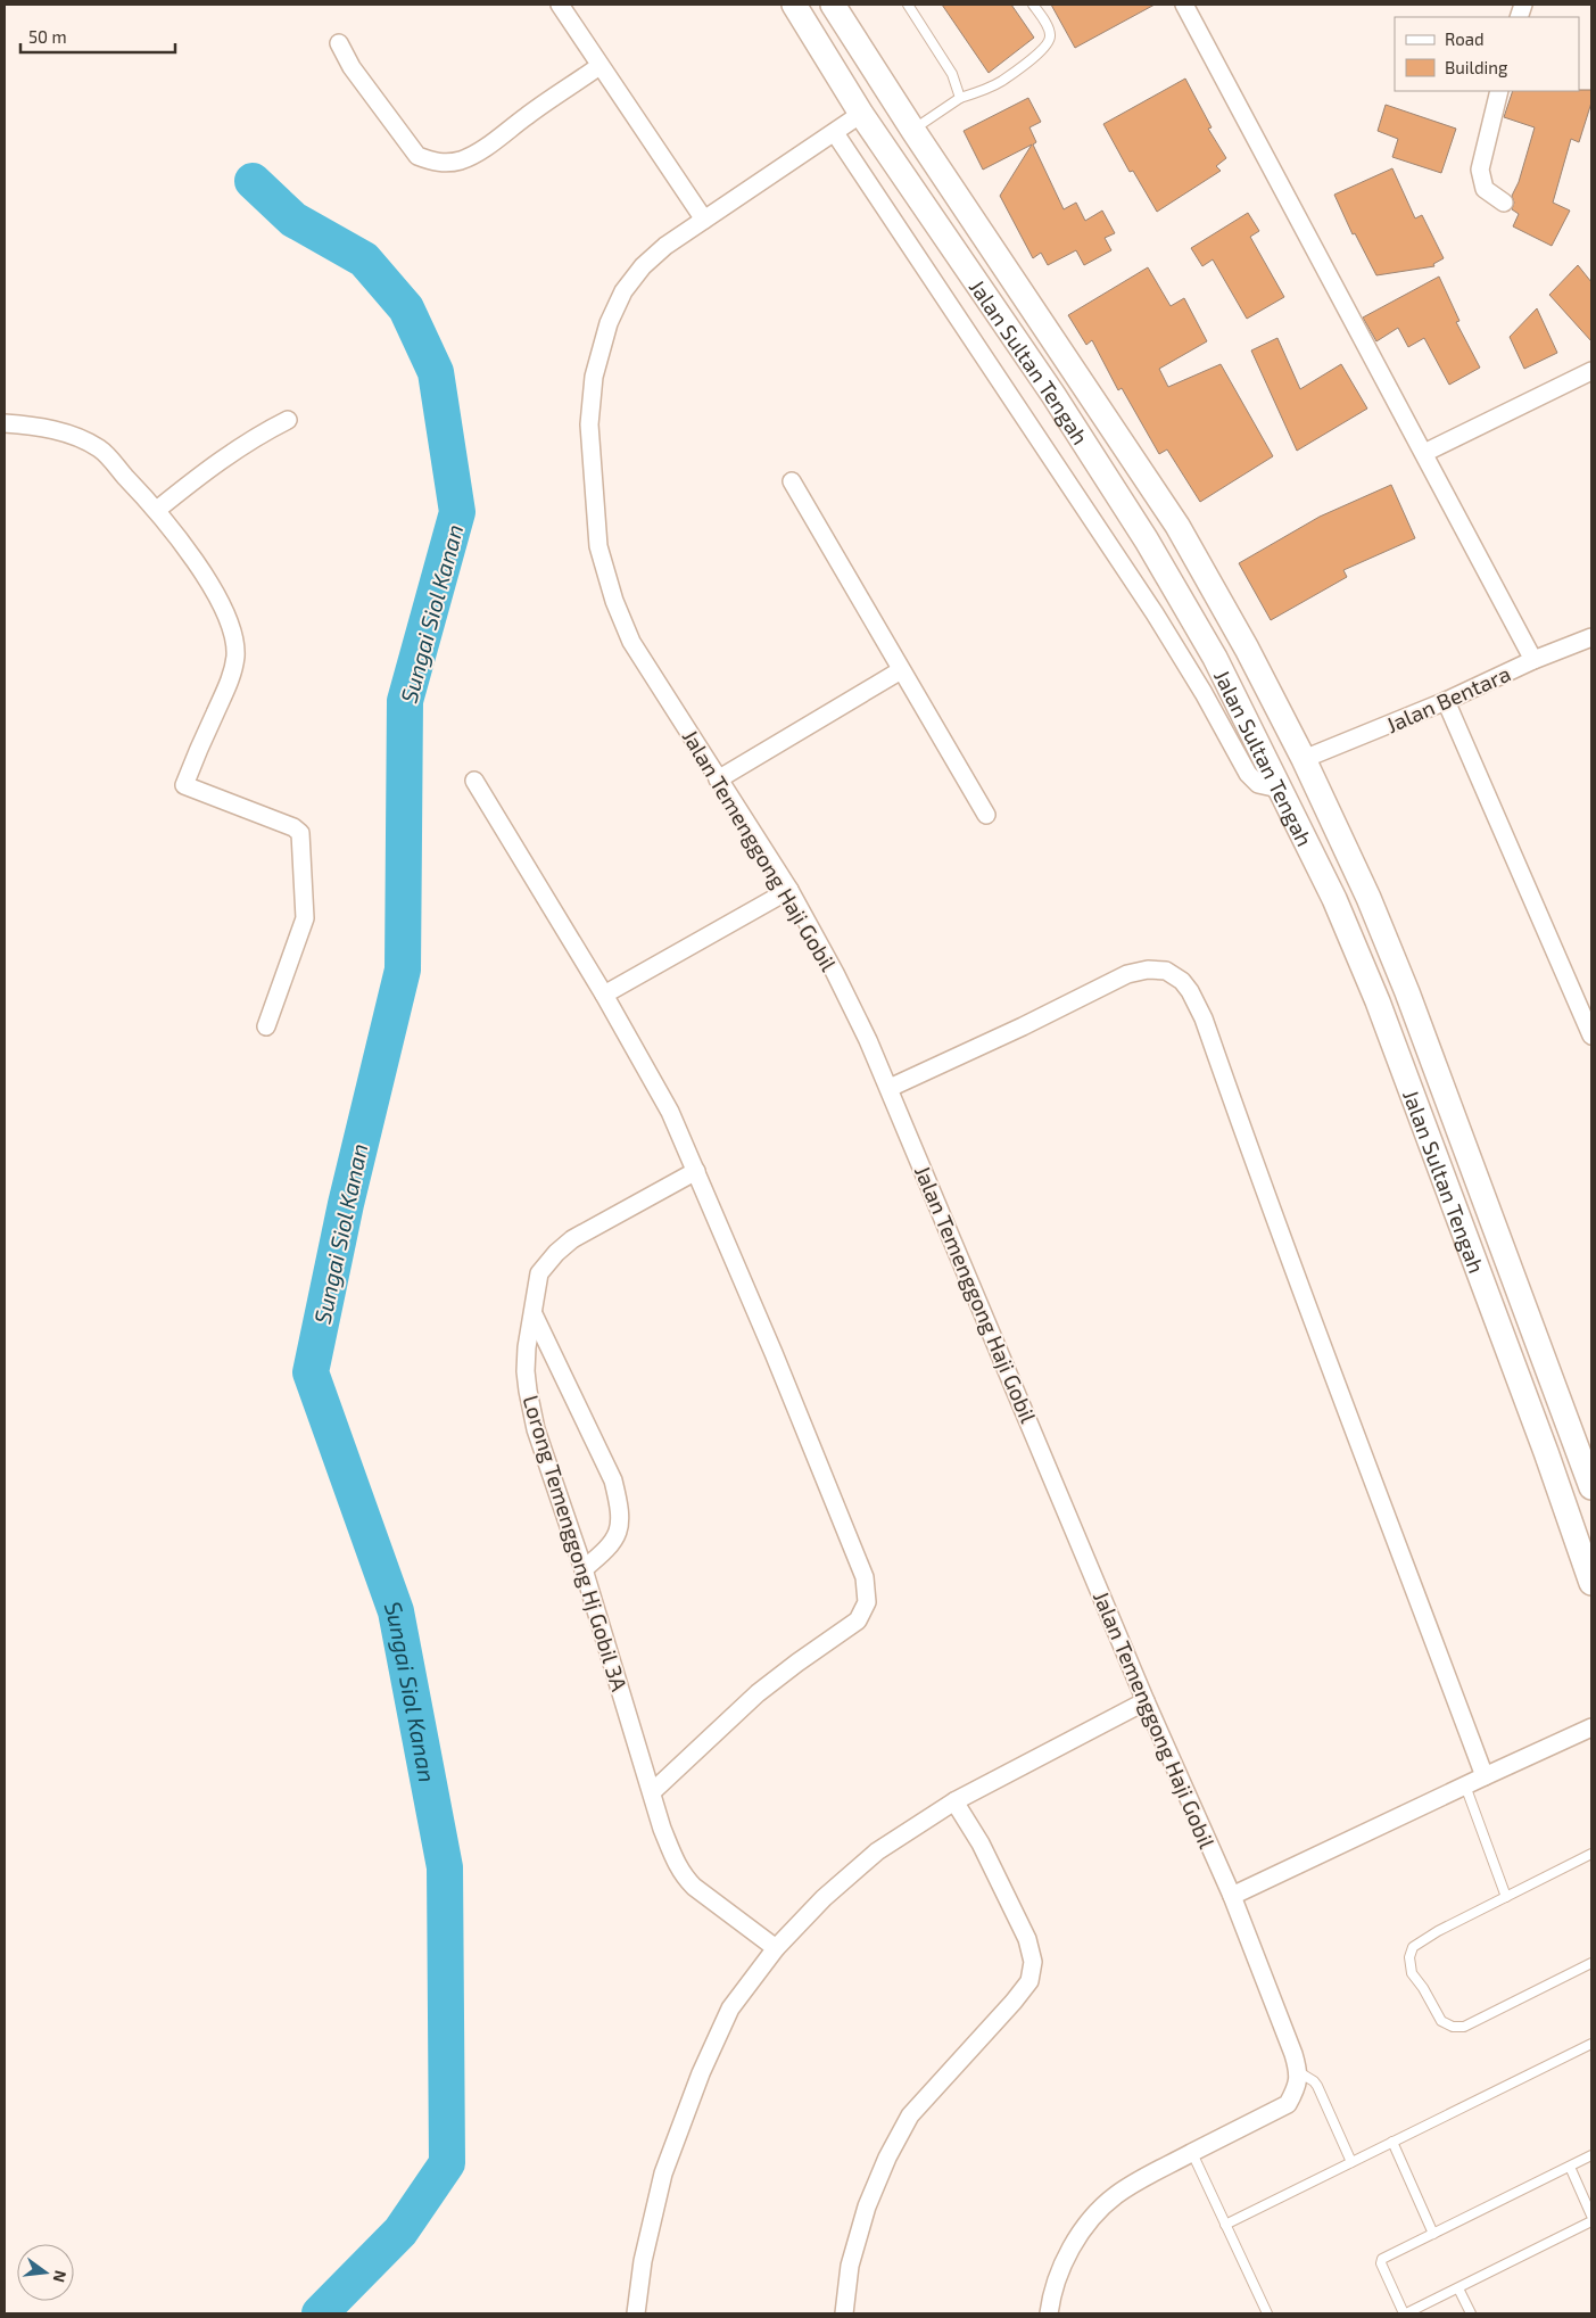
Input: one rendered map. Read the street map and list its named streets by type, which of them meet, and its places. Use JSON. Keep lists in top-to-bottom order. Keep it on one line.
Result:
{"streets":{"main road":["Jalan Sultan Tengah"],"street":["Jalan Bentara","Jalan Temenggong Haji Gobil","Lorong Temenggong Hj Gobil 3A"]},"crossings":[["Jalan Sultan Tengah","Jalan Bentara"],["Jalan Sultan Tengah","Jalan Temenggong Haji Gobil"]],"water":["Sungai Siol Kanan"],"legend":["Road","Building"],"scale_bar":"50 m","north":"right"}
